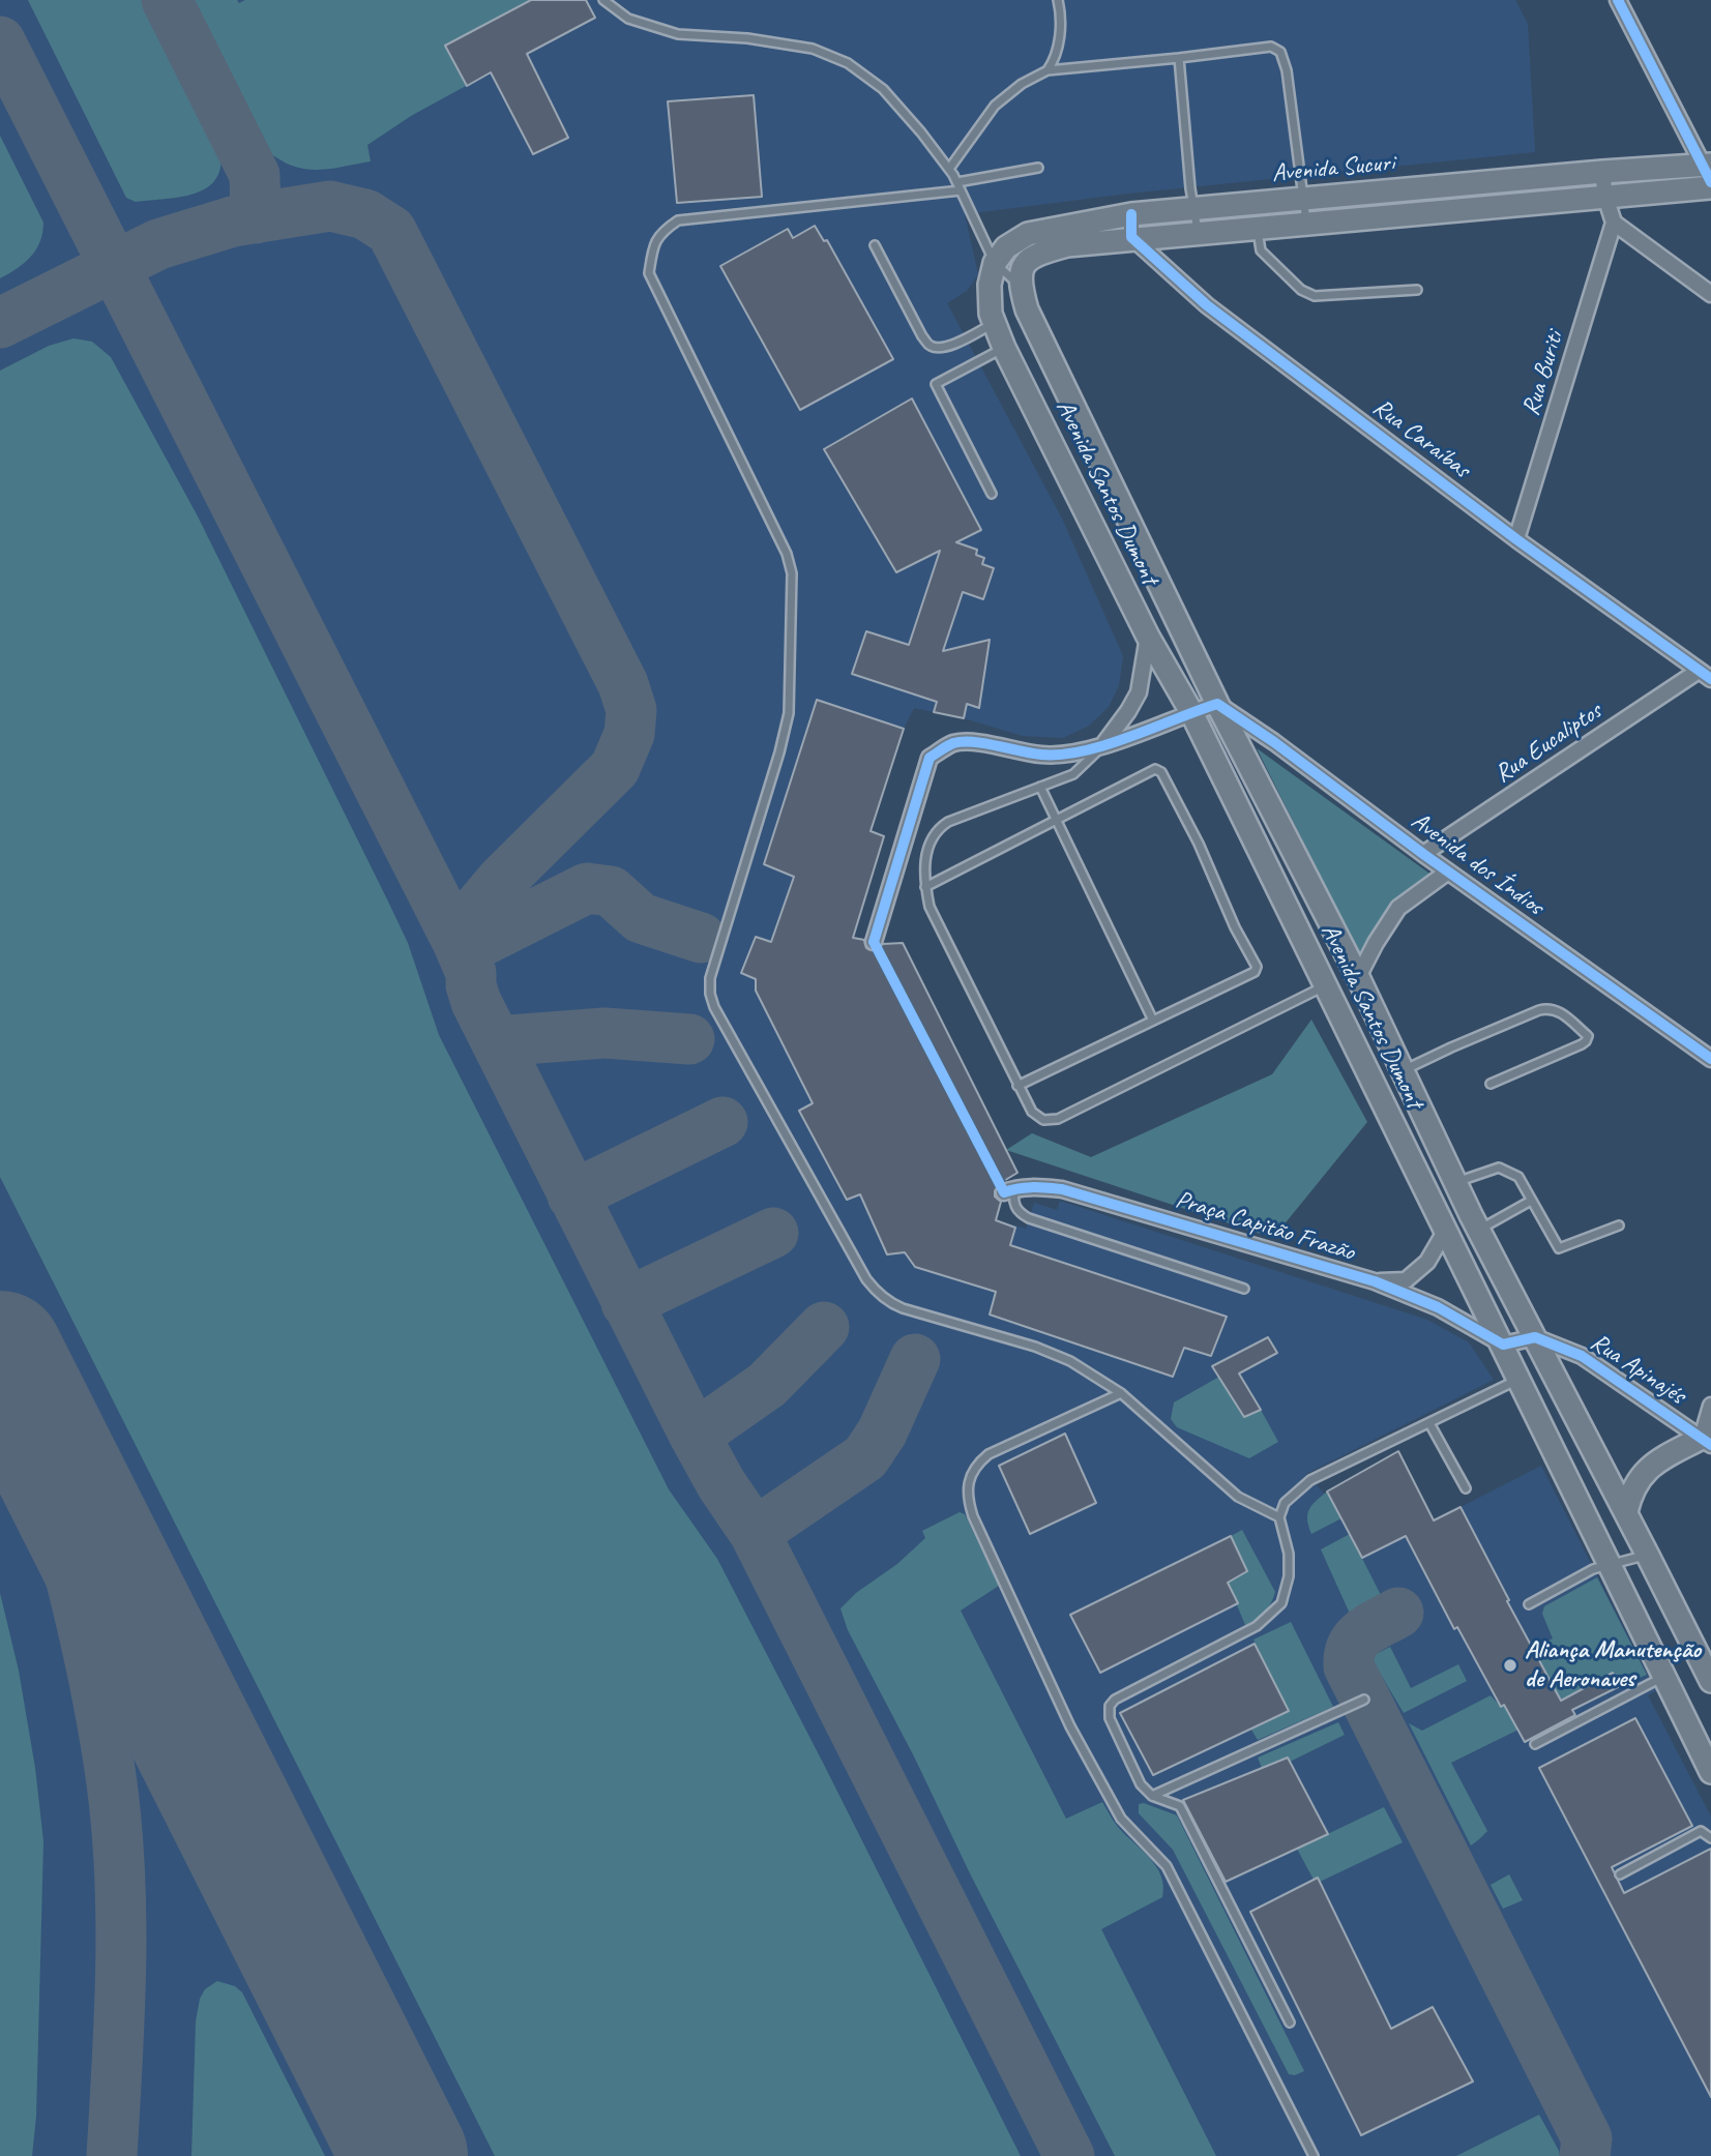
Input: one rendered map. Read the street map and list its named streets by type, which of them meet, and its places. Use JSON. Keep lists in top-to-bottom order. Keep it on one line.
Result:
{"streets":{"main road":["Avenida Sucuri","Avenida Santos Dumont"],"street":["Rua Buriti","Rua Caraíbas","Rua Eucaliptos","Avenida dos Índios","Praça Capitão Frazão","Rua Apinajés"]},"crossings":[["Avenida Sucuri","Rua Caraíbas"],["Avenida Sucuri","Avenida Santos Dumont"],["Rua Buriti","Rua Caraíbas"],["Rua Caraíbas","Rua Eucaliptos"],["Avenida Santos Dumont","Avenida dos Índios"],["Avenida Santos Dumont","Praça Capitão Frazão"],["Avenida Santos Dumont","Rua Apinajés"],["Rua Eucaliptos","Avenida dos Índios"]],"places":["Aliança Manutenção de Aeronaves"]}
